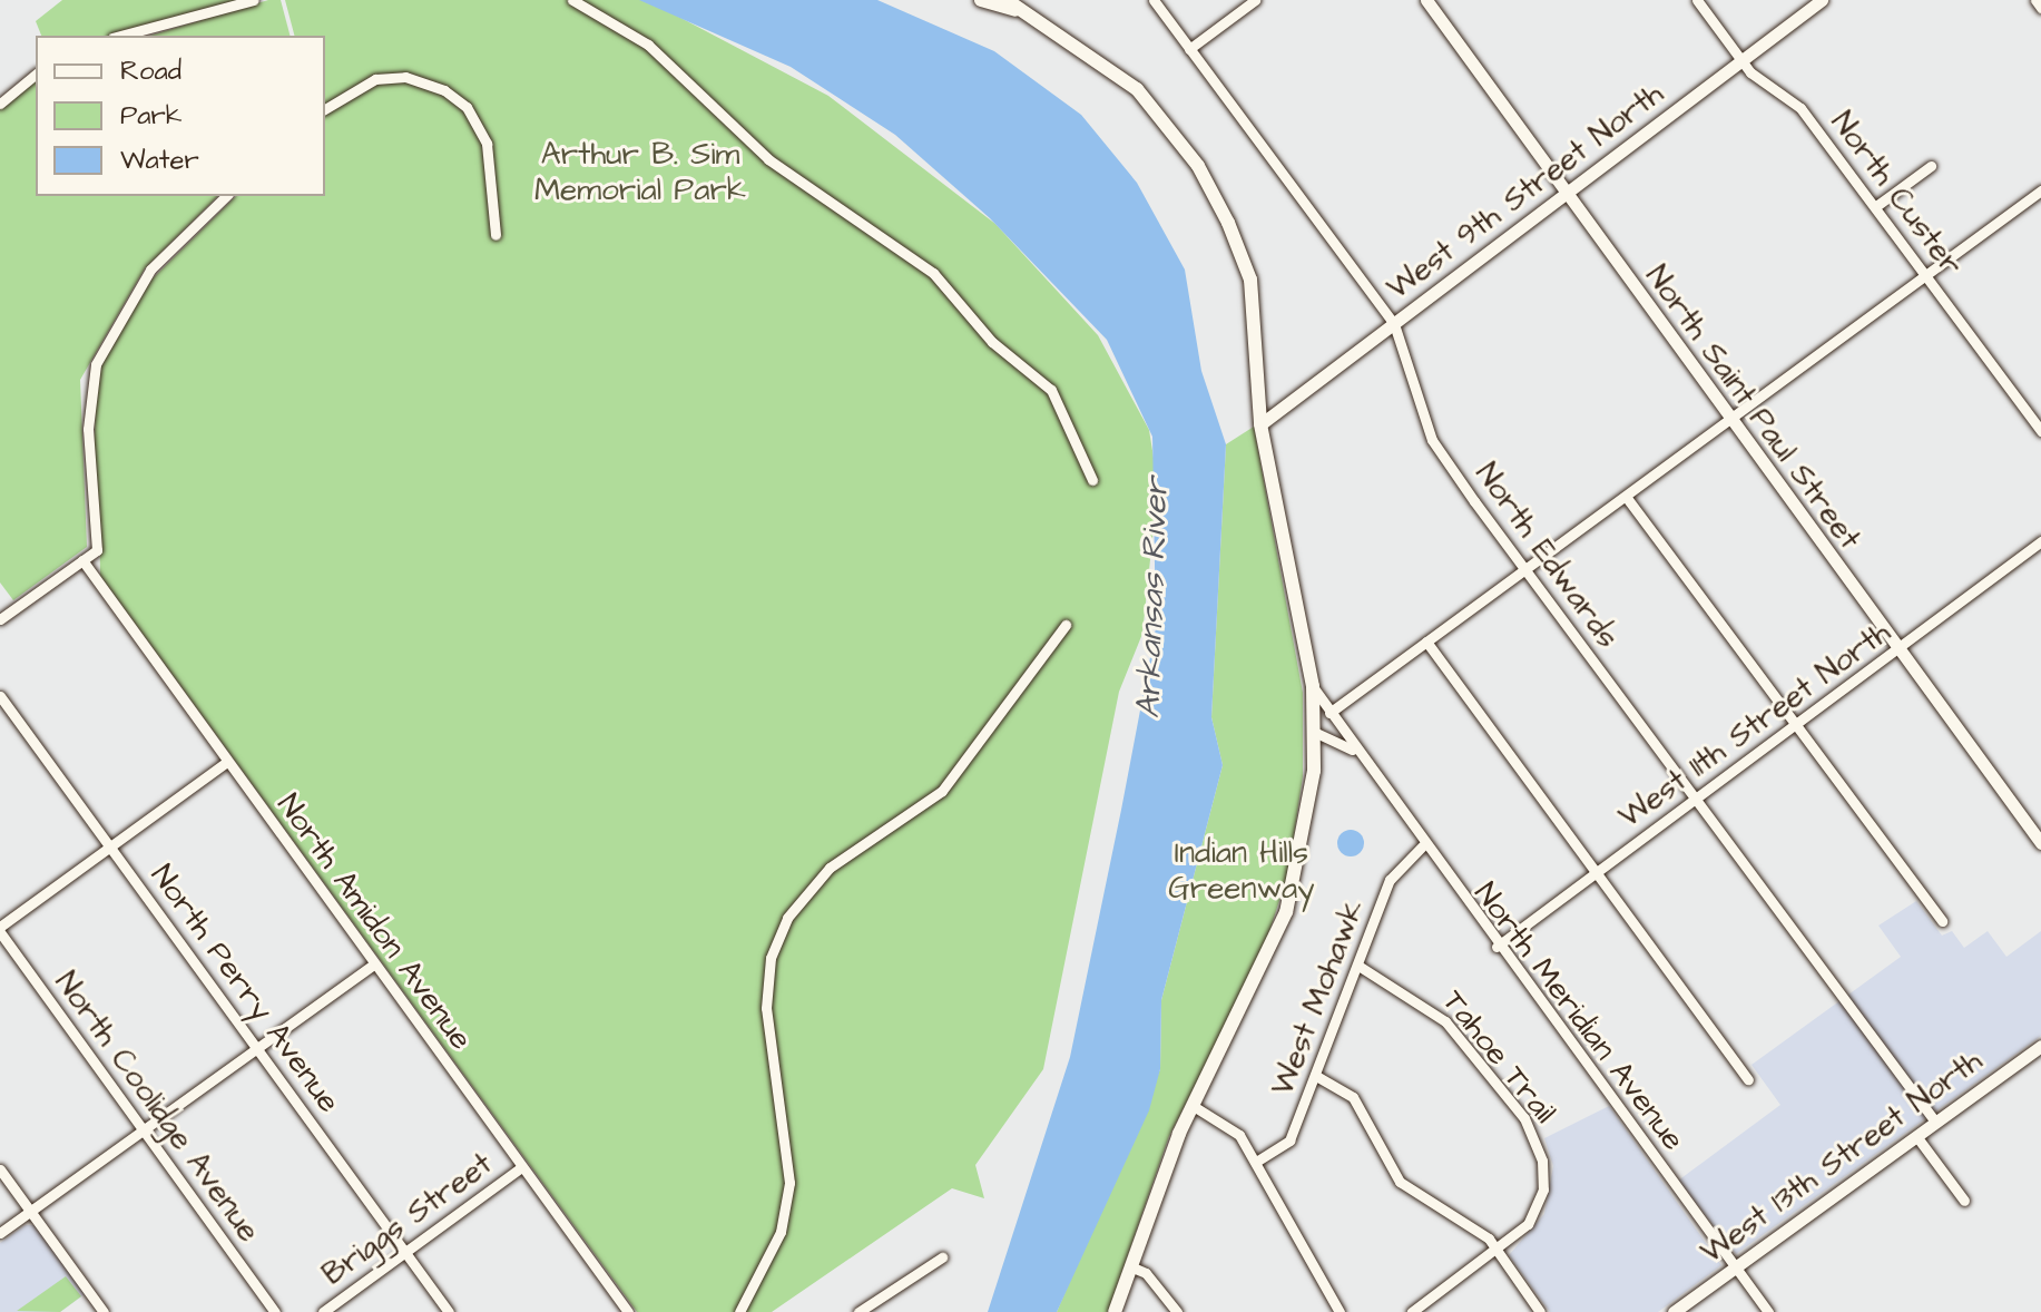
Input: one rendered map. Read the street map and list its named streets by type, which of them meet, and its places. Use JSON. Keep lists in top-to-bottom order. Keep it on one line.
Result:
{"streets":{"street":["West 9th Street North","North Custer","North Saint Paul Street","North Edwards","West 11th Street North","North Amidon Avenue","North Perry Avenue","West Mohawk","North Meridian Avenue","Tahoe Trail","North Coolidge Avenue","West 13th Street North","Briggs Street"]},"crossings":[["West 9th Street North","North Custer"],["West 9th Street North","North Saint Paul Street"],["West 9th Street North","North Edwards"],["North Saint Paul Street","West 11th Street North"],["North Edwards","West 11th Street North"],["North Edwards","West 13th Street North"],["West 11th Street North","North Meridian Avenue"],["North Amidon Avenue","Briggs Street"],["North Perry Avenue","Briggs Street"],["West Mohawk","North Meridian Avenue"],["West Mohawk","Tahoe Trail"],["North Meridian Avenue","West 13th Street North"]],"water":["Arkansas River"],"parks":["Arthur B. Sim Memorial Park","Indian Hills Greenway"],"legend":["Road","Park","Water"]}
